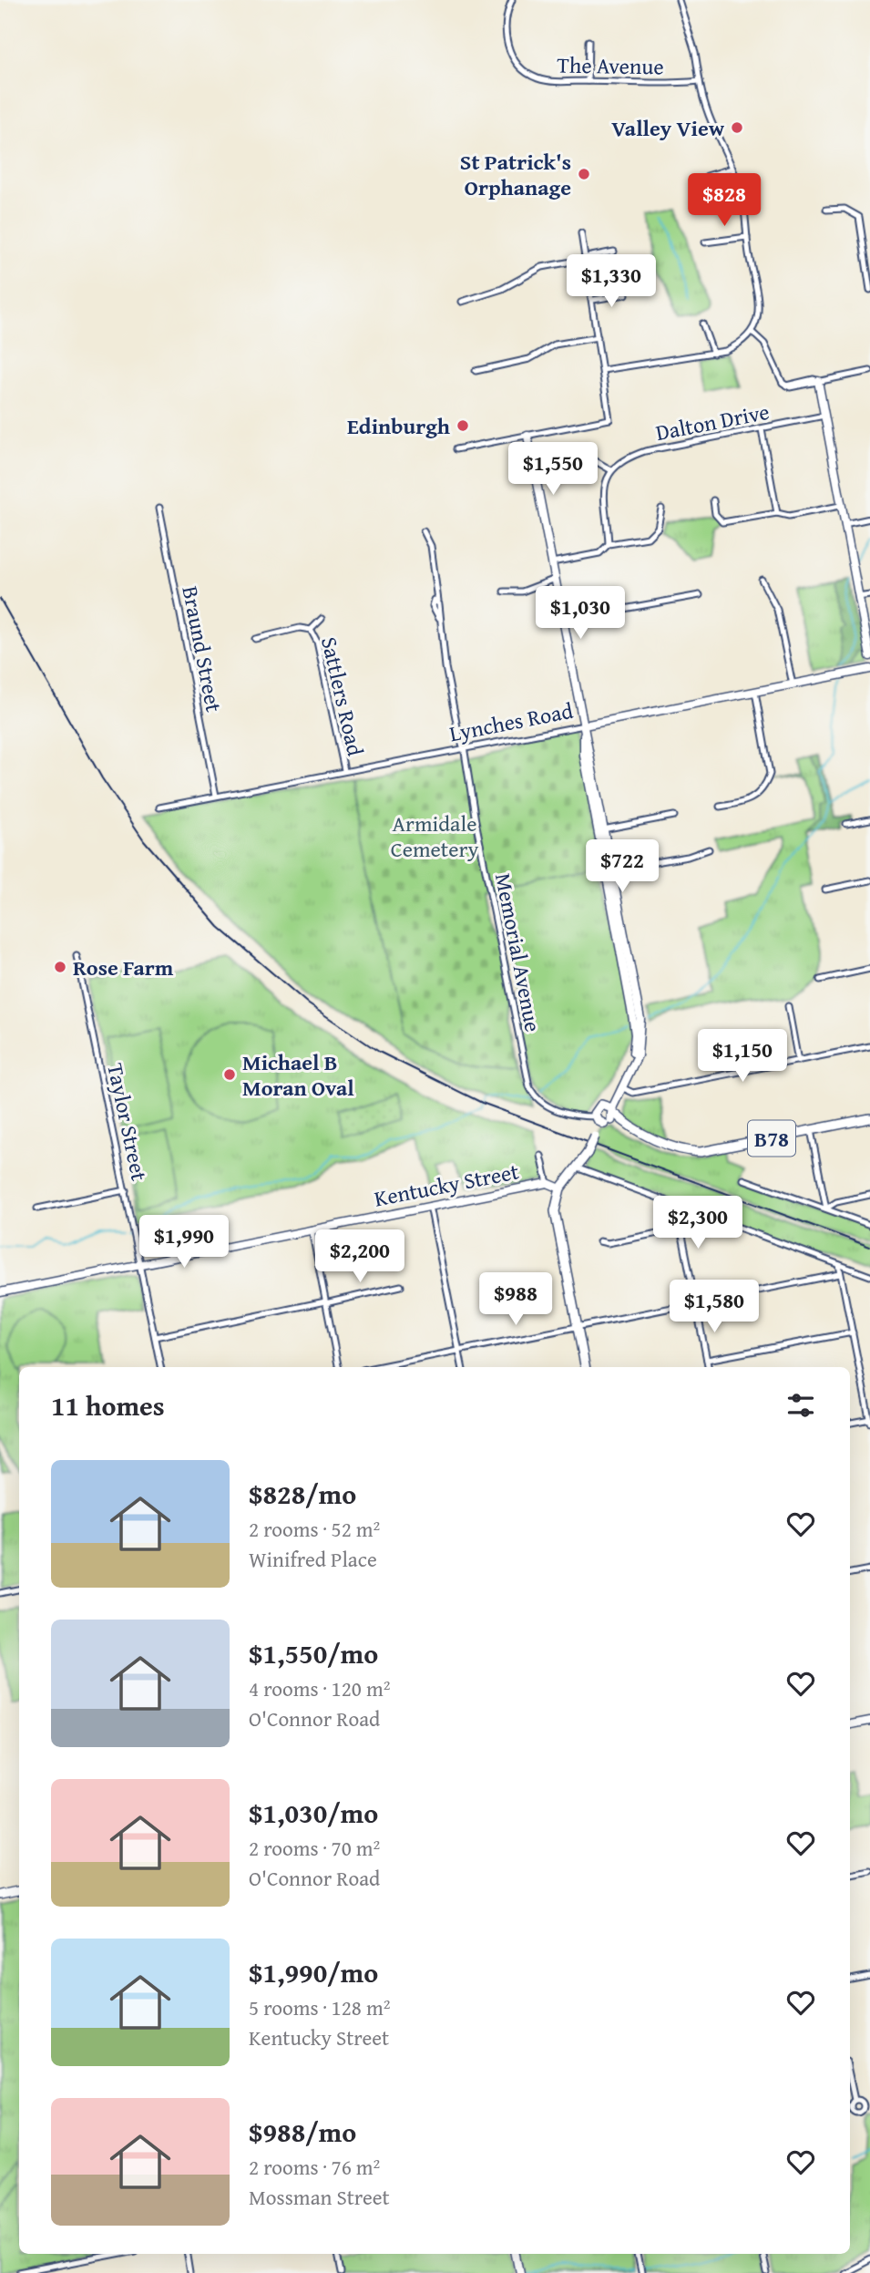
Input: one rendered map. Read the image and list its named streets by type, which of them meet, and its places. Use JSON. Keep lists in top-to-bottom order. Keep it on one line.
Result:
{"streets":{"main road":["B78"],"street":["The Avenue","Dalton Drive","Braund Street","Sattlers Road","Lynches Road","Memorial Avenue","Taylor Street","Kentucky Street"]},"crossings":[["Braund Street","Lynches Road"],["Sattlers Road","Lynches Road"],["Lynches Road","Memorial Avenue"],["Memorial Avenue","B78"],["Taylor Street","Kentucky Street"]],"parks":["Armidale Cemetery"],"places":["Valley View","St Patrick's Orphanage","Edinburgh","Rose Farm","Michael B Moran Oval"],"page":{"price":["$828","$1,330","$1,550","$1,030","$722","$1,150","$2,300","$1,990","$2,200","$988","$1,580"],"heading":"11 homes","list":[{"name":"$828/mo","note":"2 rooms · 52 m² · Winifred Place"},{"name":"$1,550/mo","note":"4 rooms · 120 m² · O'Connor Road"},{"name":"$1,030/mo","note":"2 rooms · 70 m² · O'Connor Road"},{"name":"$1,990/mo","note":"5 rooms · 128 m² · Kentucky Street"},{"name":"$988/mo","note":"2 rooms · 76 m² · Mossman Street"}]}}
